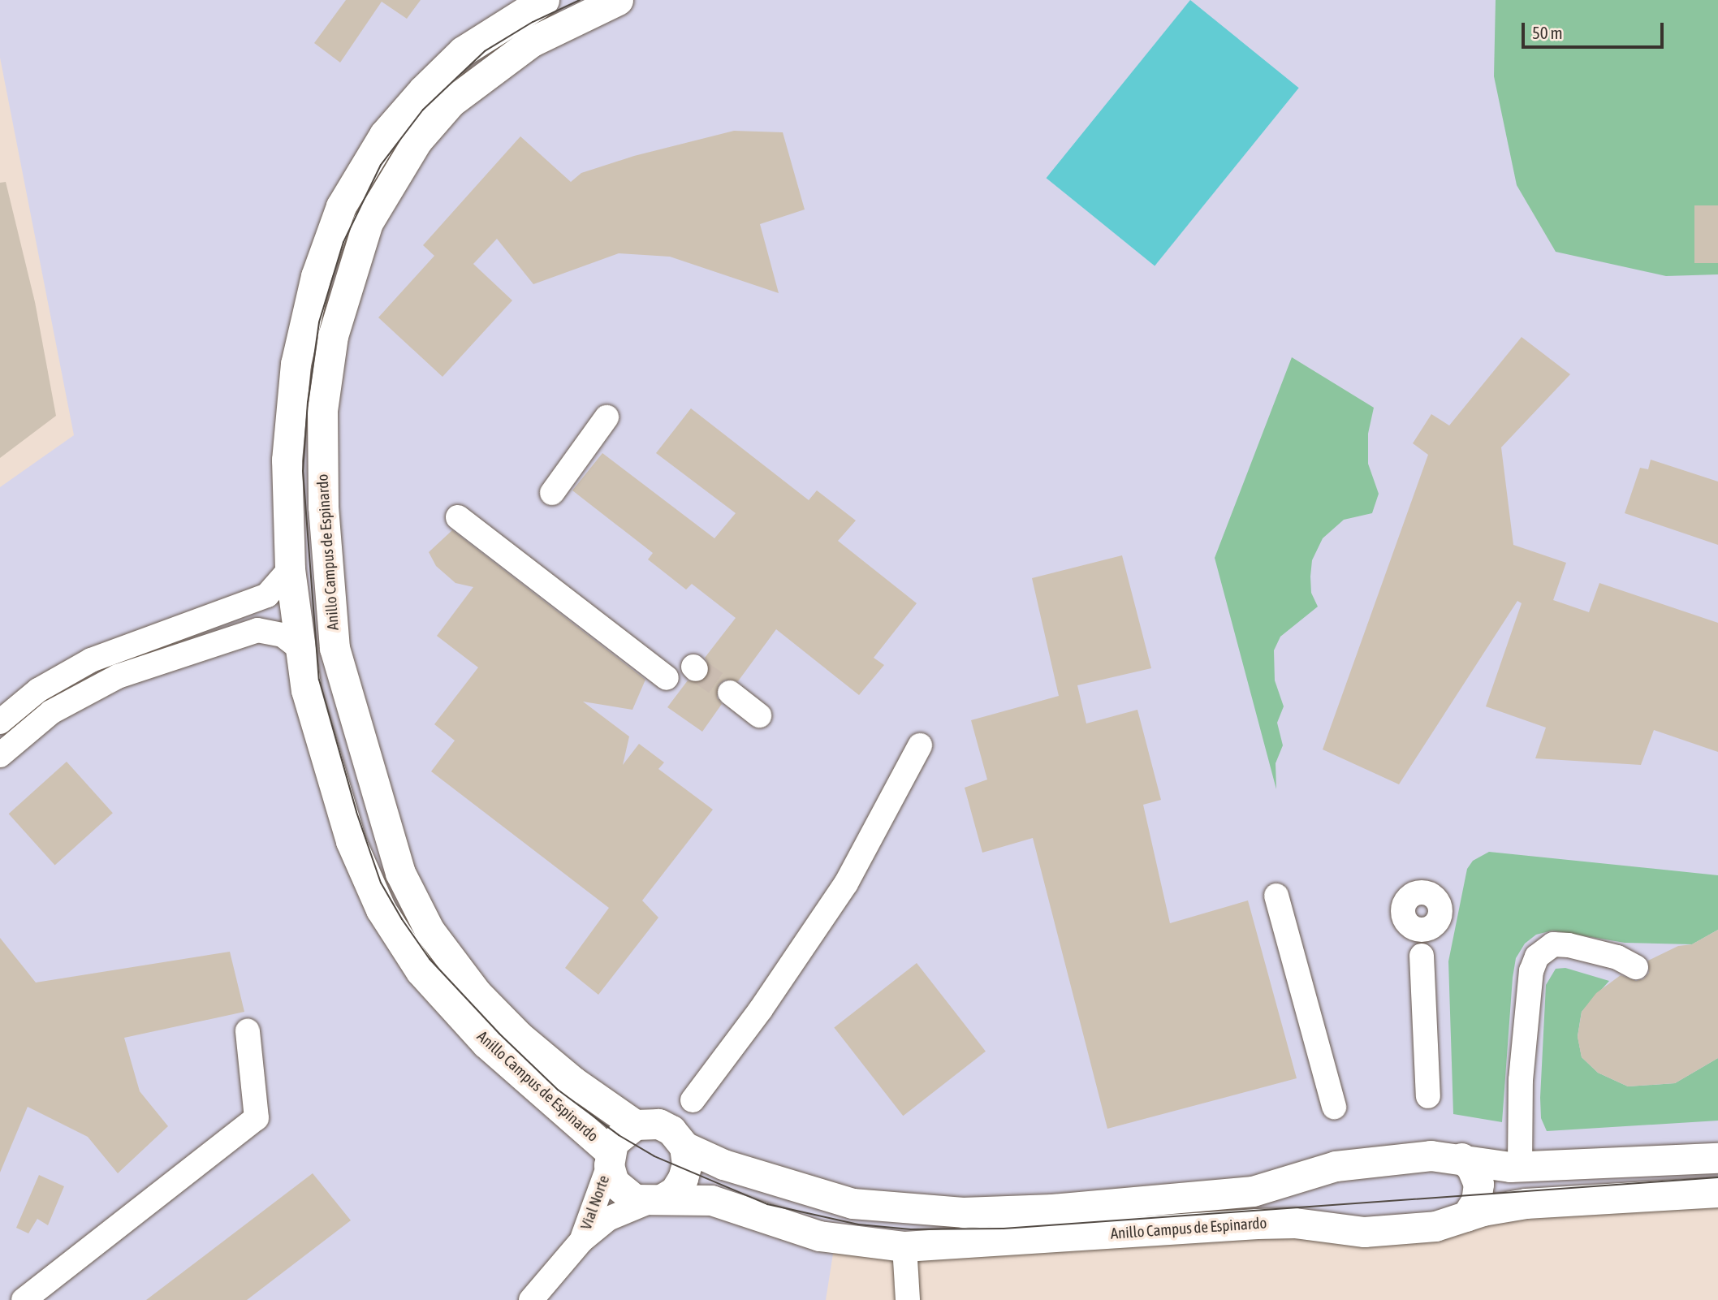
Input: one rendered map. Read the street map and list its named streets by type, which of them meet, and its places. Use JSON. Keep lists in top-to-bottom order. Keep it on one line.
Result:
{"streets":{"main road":["Anillo Campus de Espinardo"],"street":["Vial Norte"]},"crossings":[["Anillo Campus de Espinardo","Vial Norte"]],"scale_bar":"50 m"}
